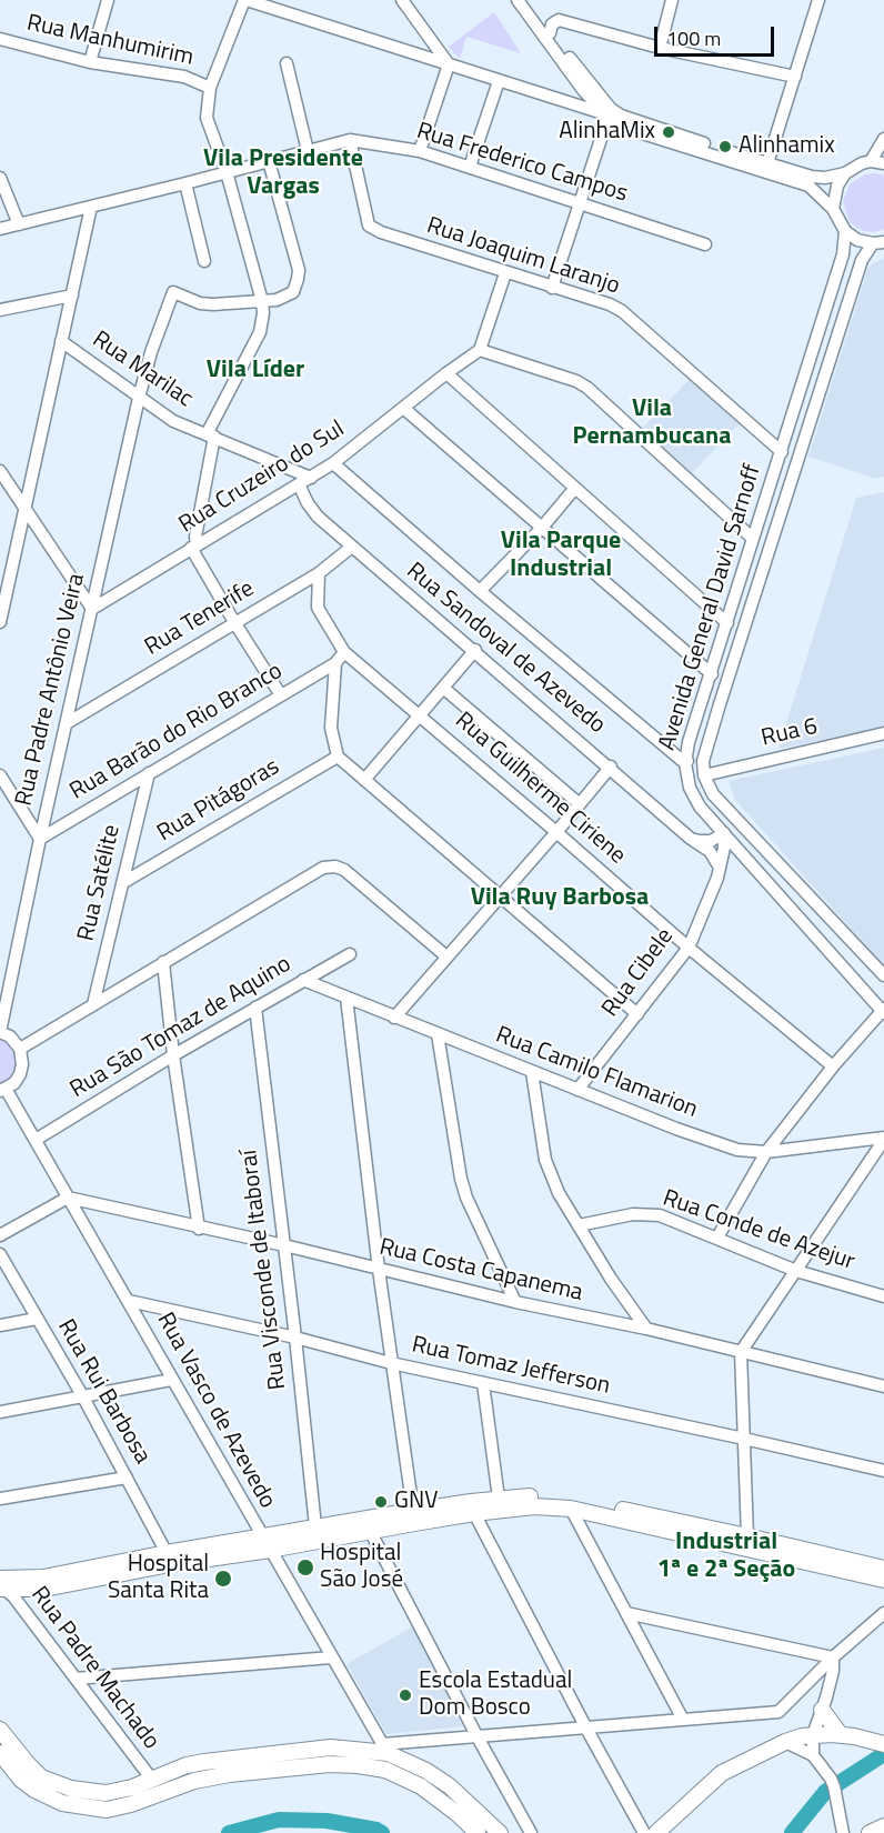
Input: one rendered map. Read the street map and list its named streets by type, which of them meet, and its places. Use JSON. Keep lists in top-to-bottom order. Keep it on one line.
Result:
{"streets":{"street":["Rua Manhumirim","Rua Frederico Campos","Rua Joaquim Laranjo","Rua Marilac","Rua Cruzeiro do Sul","Avenida General David Sarnoff","Rua Tenerife","Rua Sandoval de Azevedo","Rua Padre Antônio Veira","Rua Barão do Rio Branco","Rua 6","Rua Guilherme Ciriene","Rua Pitágoras","Rua Satélite","Rua Cibele","Rua São Tomaz de Aquino","Rua Camilo Flamarion","Rua Conde de Azejur","Rua Visconde de Itaboraí","Rua Costa Capanema","Rua Tomaz Jefferson","Rua Rui Barbosa","Rua Vasco de Azevedo","Rua Padre Machado"]},"crossings":[["Rua Frederico Campos","Rua Joaquim Laranjo"],["Rua Joaquim Laranjo","Avenida General David Sarnoff"],["Rua Marilac","Rua Cruzeiro do Sul"],["Rua Marilac","Rua Padre Antônio Veira"],["Rua Cruzeiro do Sul","Rua Sandoval de Azevedo"],["Rua Cruzeiro do Sul","Rua Padre Antônio Veira"],["Avenida General David Sarnoff","Rua 6"],["Avenida General David Sarnoff","Rua Cibele"],["Rua Tenerife","Rua Sandoval de Azevedo"],["Rua Tenerife","Rua Padre Antônio Veira"],["Rua Tenerife","Rua Guilherme Ciriene"],["Rua Sandoval de Azevedo","Rua Cibele"],["Rua Padre Antônio Veira","Rua Barão do Rio Branco"],["Rua Barão do Rio Branco","Rua Satélite"],["Rua Guilherme Ciriene","Rua Cibele"],["Rua Pitágoras","Rua Satélite"],["Rua Cibele","Rua Camilo Flamarion"],["Rua São Tomaz de Aquino","Rua Camilo Flamarion"],["Rua São Tomaz de Aquino","Rua Visconde de Itaboraí"],["Rua São Tomaz de Aquino","Rua Vasco de Azevedo"],["Rua Visconde de Itaboraí","Rua Costa Capanema"],["Rua Visconde de Itaboraí","Rua Tomaz Jefferson"],["Rua Costa Capanema","Rua Vasco de Azevedo"],["Rua Tomaz Jefferson","Rua Vasco de Azevedo"]],"districts":["Vila Presidente Vargas","Vila Líder","Vila Pernambucana","Vila Parque Industrial","Vila Ruy Barbosa","Industrial 1ª e 2ª Seção"],"places":["AlinhaMix","Alinhamix","GNV","Hospital São José","Hospital Santa Rita","Escola Estadual Dom Bosco"],"scale_bar":"100 m"}
